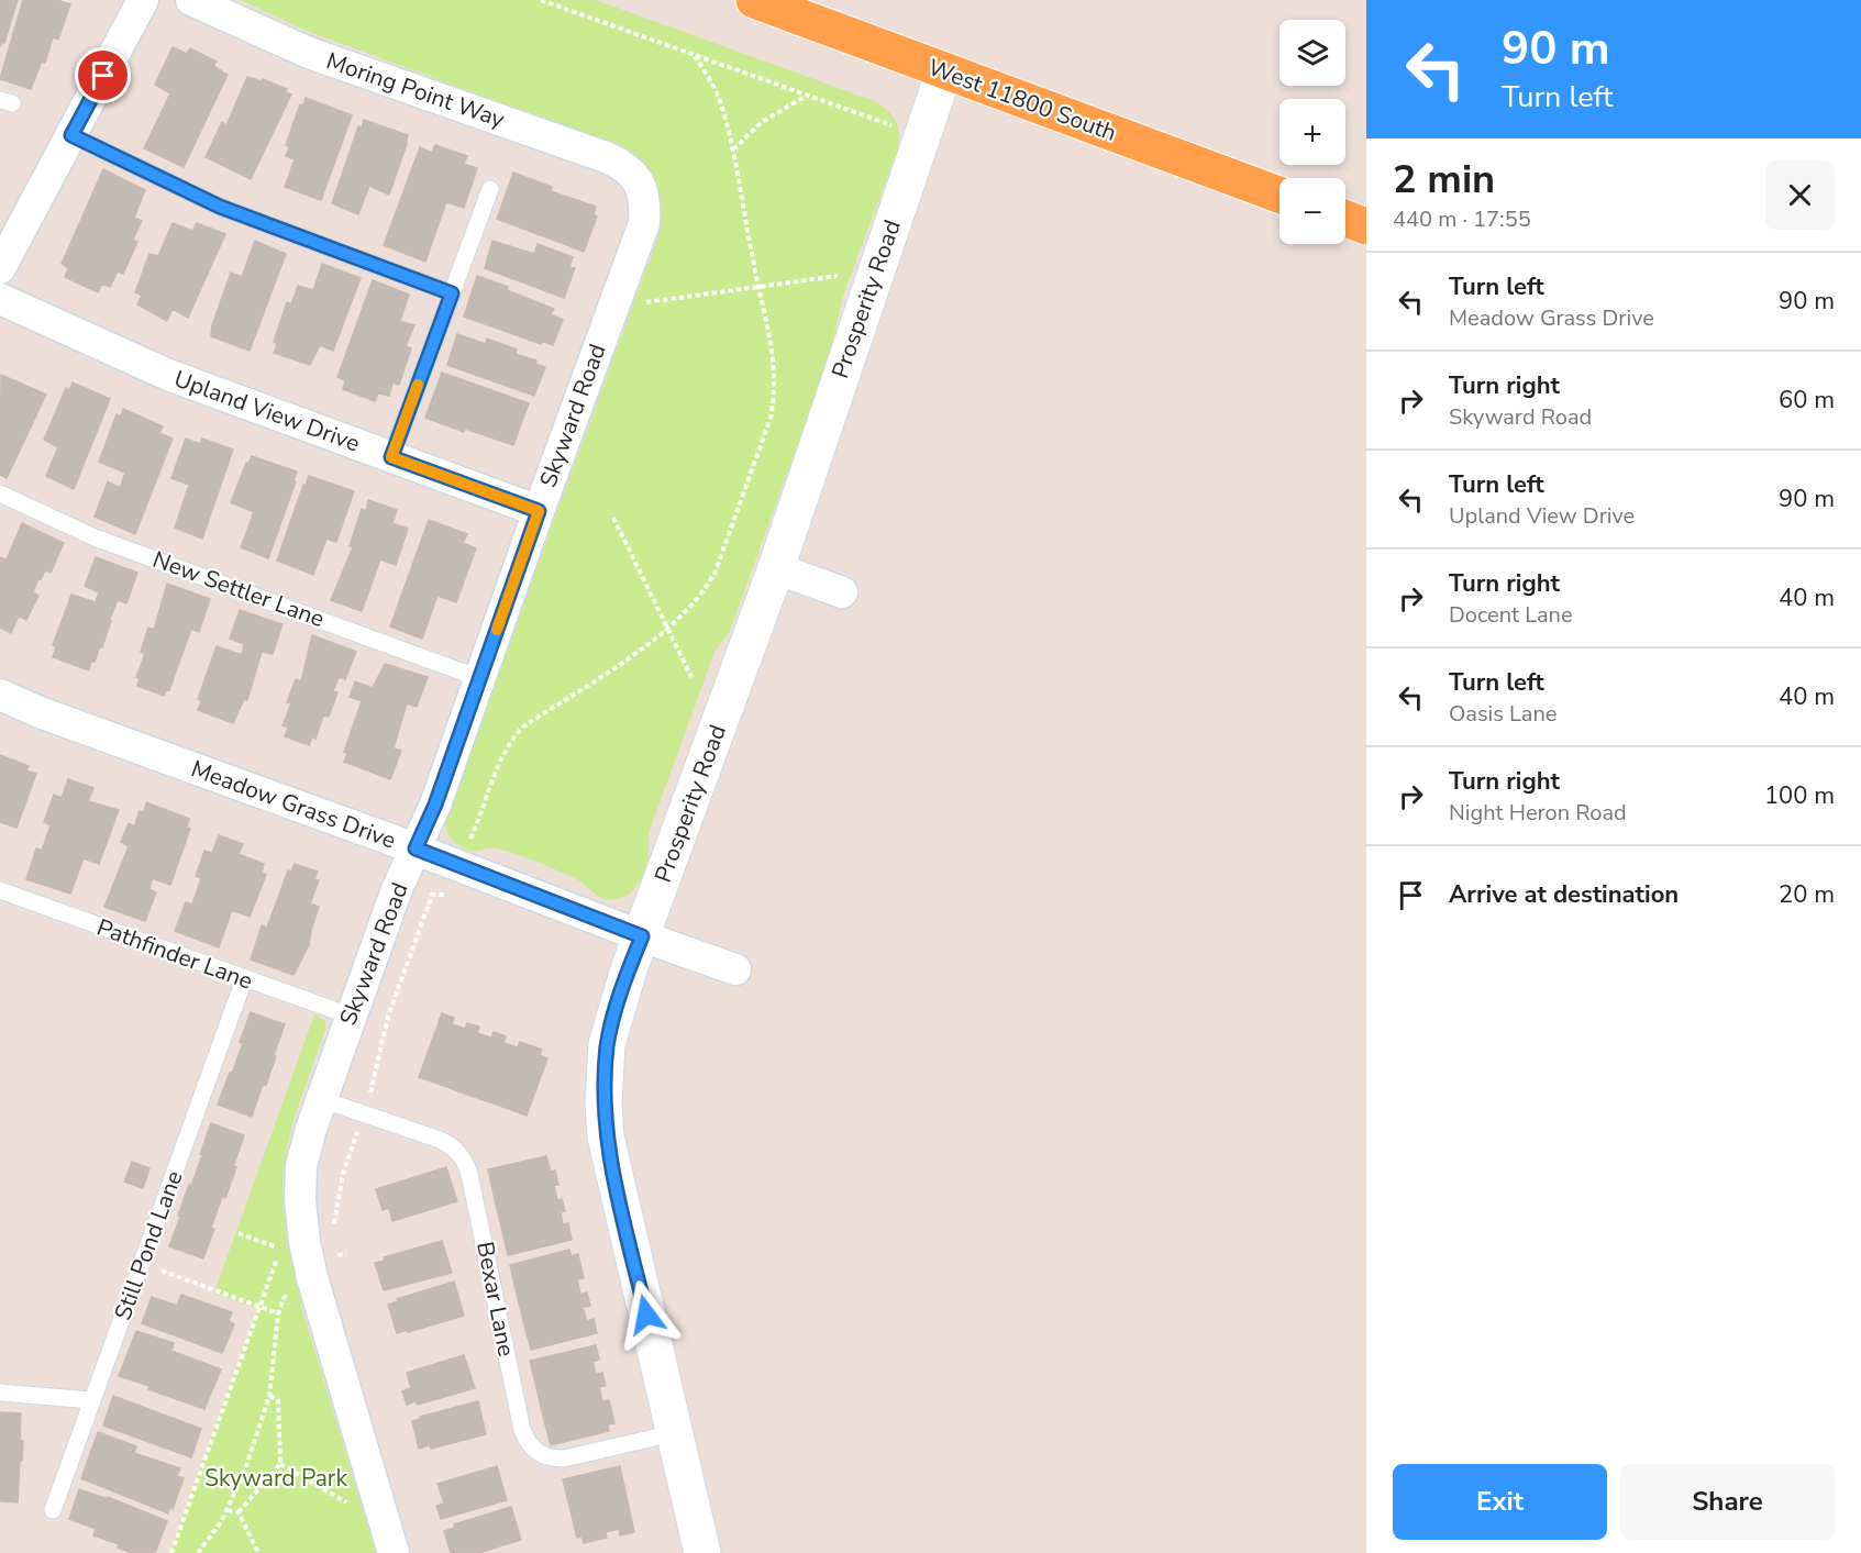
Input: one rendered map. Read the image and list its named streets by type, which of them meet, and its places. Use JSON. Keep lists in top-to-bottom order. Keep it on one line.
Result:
{"streets":{"main road":["West 11800 South"],"street":["Moring Point Way","Prosperity Road","Upland View Drive","Skyward Road","Meadow Grass Drive"],"lane":["New Settler Lane","Pathfinder Lane","Still Pond Lane","Bexar Lane"]},"crossings":[["Moring Point Way","Skyward Road"],["West 11800 South","Prosperity Road"],["Prosperity Road","Meadow Grass Drive"],["Prosperity Road","Bexar Lane"],["Upland View Drive","Skyward Road"],["Skyward Road","New Settler Lane"],["Skyward Road","Meadow Grass Drive"],["Skyward Road","Pathfinder Lane"],["Skyward Road","Bexar Lane"],["Pathfinder Lane","Still Pond Lane"]],"parks":["Skyward Park"],"page":{"turn":["90 m","Turn left"],"map_buttons":["+","−"],"heading":["2 min","440 m · 17:55"],"list":[{"name":"Turn left","note":"Meadow Grass Drive","value":"90 m"},{"name":"Turn right","note":"Skyward Road","value":"60 m"},{"name":"Turn left","note":"Upland View Drive","value":"90 m"},{"name":"Turn right","note":"Docent Lane","value":"40 m"},{"name":"Turn left","note":"Oasis Lane","value":"40 m"},{"name":"Turn right","note":"Night Heron Road","value":"100 m"},{"name":"Arrive at destination","value":"20 m"}],"buttons":["Exit","Share"]}}
